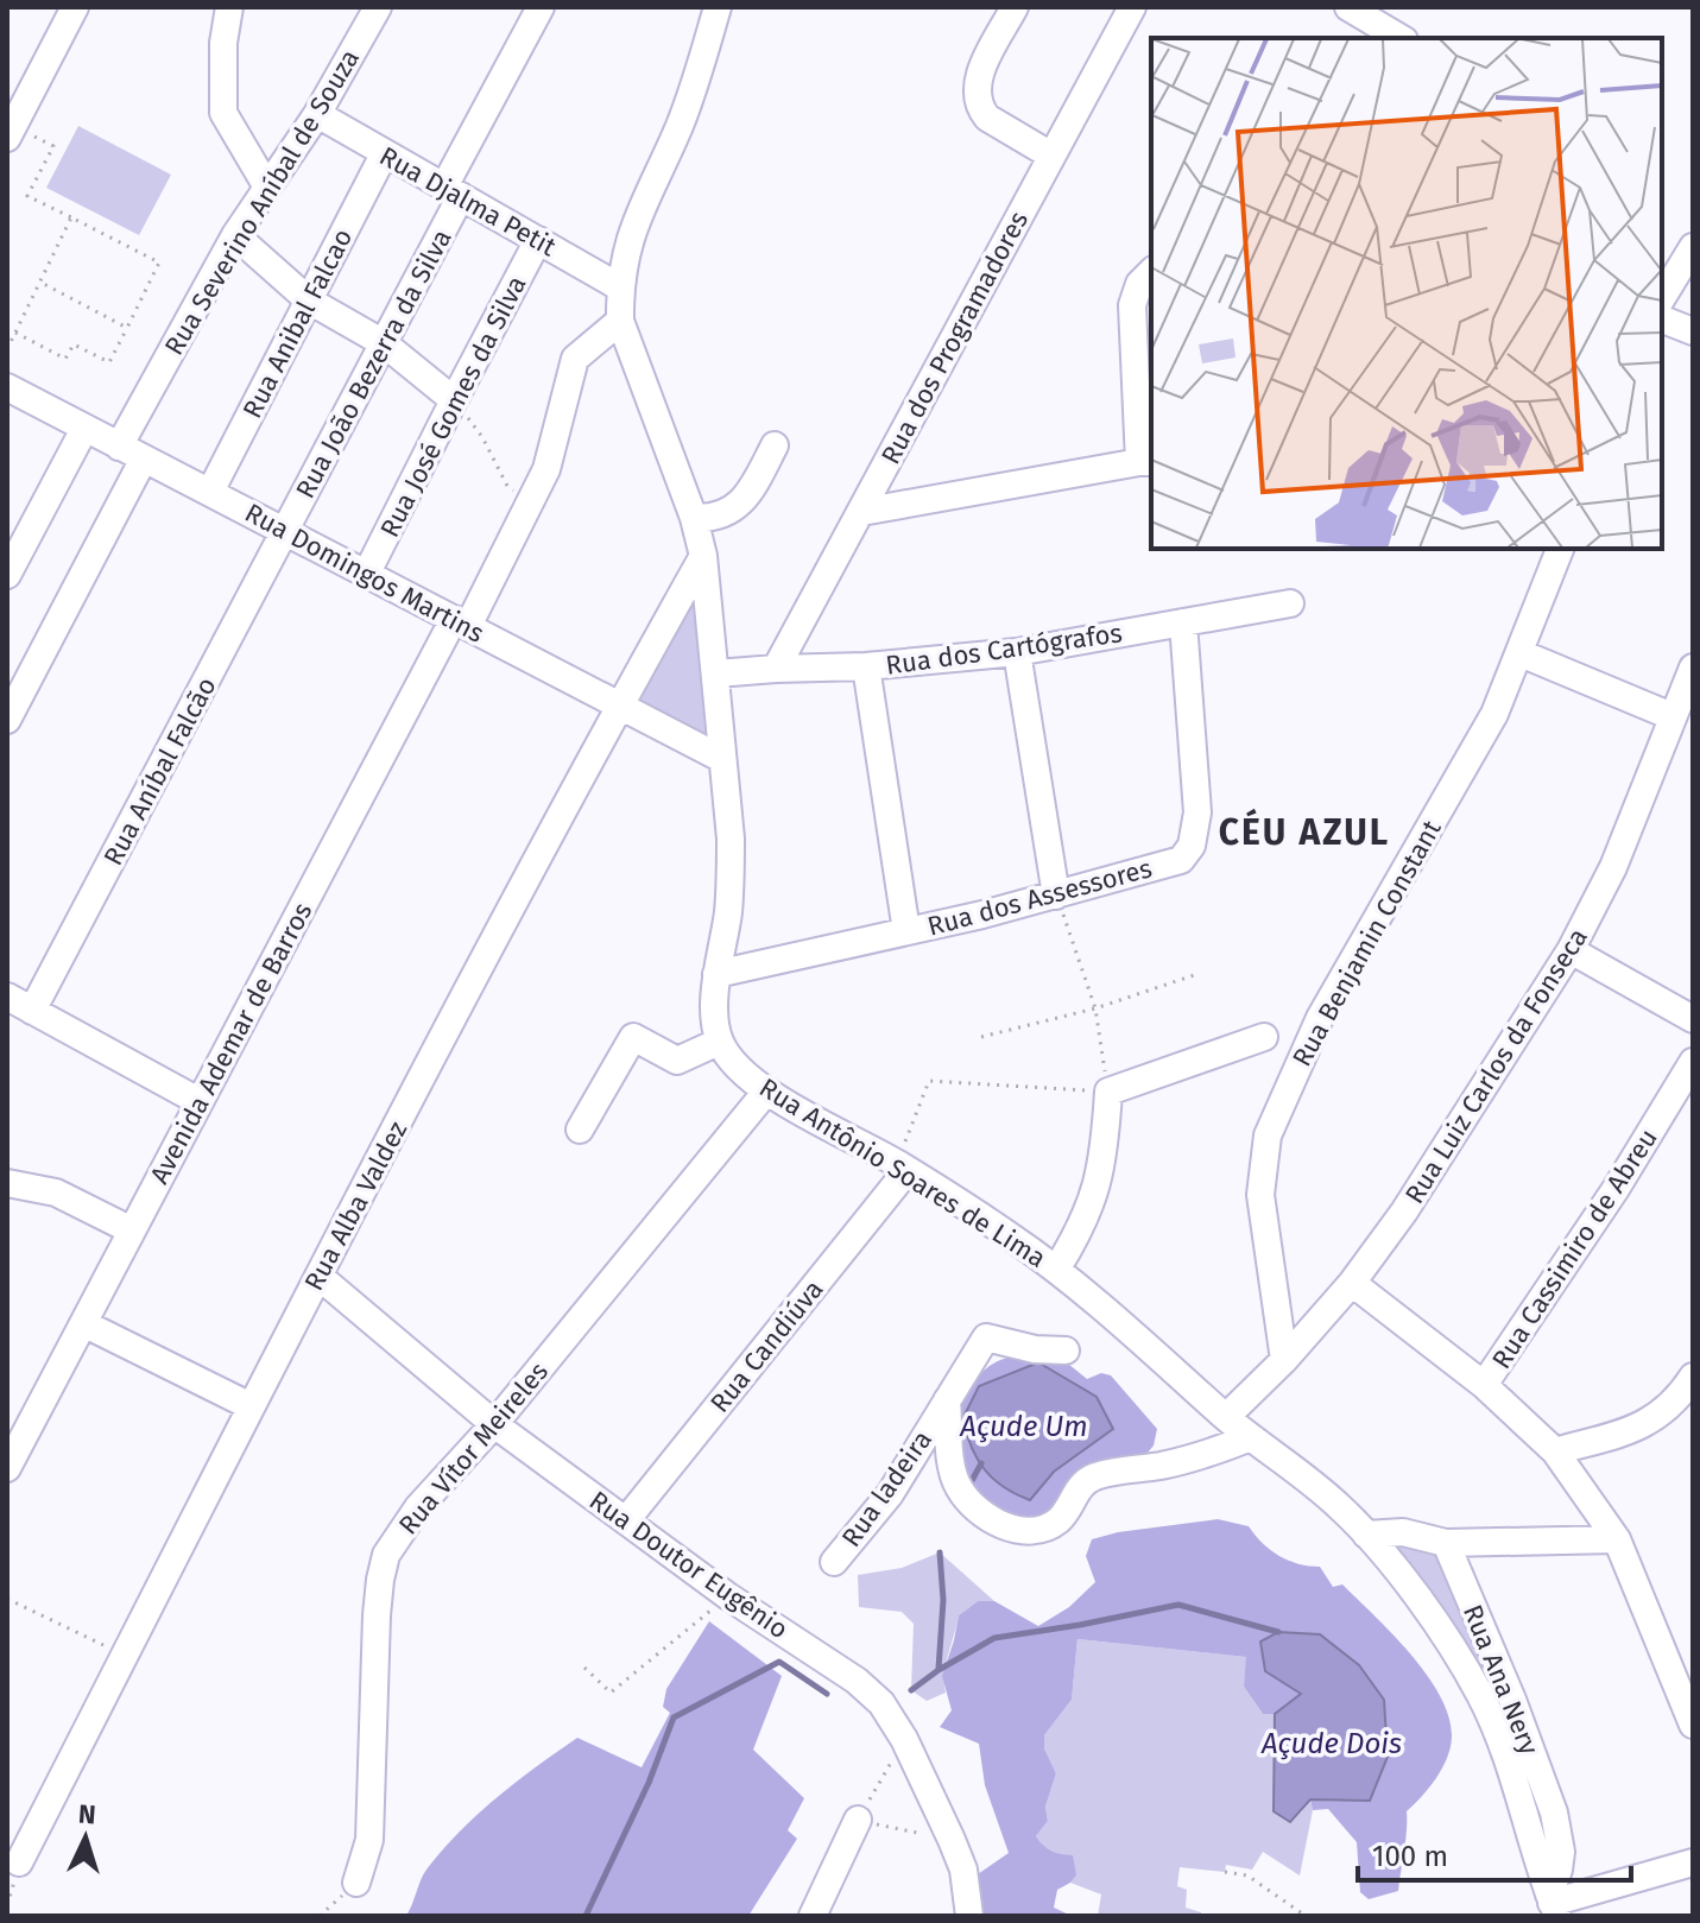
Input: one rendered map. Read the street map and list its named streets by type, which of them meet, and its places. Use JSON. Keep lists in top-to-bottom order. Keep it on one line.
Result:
{"streets":{"street":["Rua Djalma Petit","Rua Severino Aníbal de Souza","Rua Anibal Falcao","Rua dos Programadores","Rua João Bezerra da Silva","Rua José Gomes da Silva","Rua Domingos Martins","Rua dos Cartógrafos","Rua Aníbal Falcão","Rua dos Assessores","Rua Benjamin Constant","Avenida Ademar de Barros","Rua Luiz Carlos da Fonseca","Rua Antônio Soares de Lima","Rua Alba Valdez","Rua Cassimiro de Abreu","Rua Candiúva","Rua Vítor Meireles","Rua ladeira","Rua Doutor Eugênio","Rua Ana Nery"]},"crossings":[["Rua Djalma Petit","Rua Severino Aníbal de Souza"],["Rua Djalma Petit","Rua Anibal Falcao"],["Rua Djalma Petit","Rua João Bezerra da Silva"],["Rua Djalma Petit","Rua José Gomes da Silva"],["Rua Severino Aníbal de Souza","Rua Domingos Martins"],["Rua Anibal Falcao","Rua Domingos Martins"],["Rua dos Programadores","Rua dos Cartógrafos"],["Rua João Bezerra da Silva","Rua Domingos Martins"],["Rua João Bezerra da Silva","Rua Aníbal Falcão"],["Rua José Gomes da Silva","Rua Domingos Martins"],["Rua Domingos Martins","Rua Aníbal Falcão"],["Rua Domingos Martins","Avenida Ademar de Barros"],["Rua Domingos Martins","Rua Alba Valdez"],["Rua dos Cartógrafos","Rua dos Assessores"],["Rua Benjamin Constant","Rua Luiz Carlos da Fonseca"],["Rua Luiz Carlos da Fonseca","Rua Antônio Soares de Lima"],["Rua Antônio Soares de Lima","Rua Candiúva"],["Rua Antônio Soares de Lima","Rua Vítor Meireles"],["Rua Antônio Soares de Lima","Rua Ana Nery"],["Rua Alba Valdez","Rua Doutor Eugênio"],["Rua Candiúva","Rua Doutor Eugênio"],["Rua Vítor Meireles","Rua Doutor Eugênio"]],"districts":["CÉU AZUL"],"water":["Açude Um","Açude Dois"],"scale_bar":"100 m","north":"top"}
